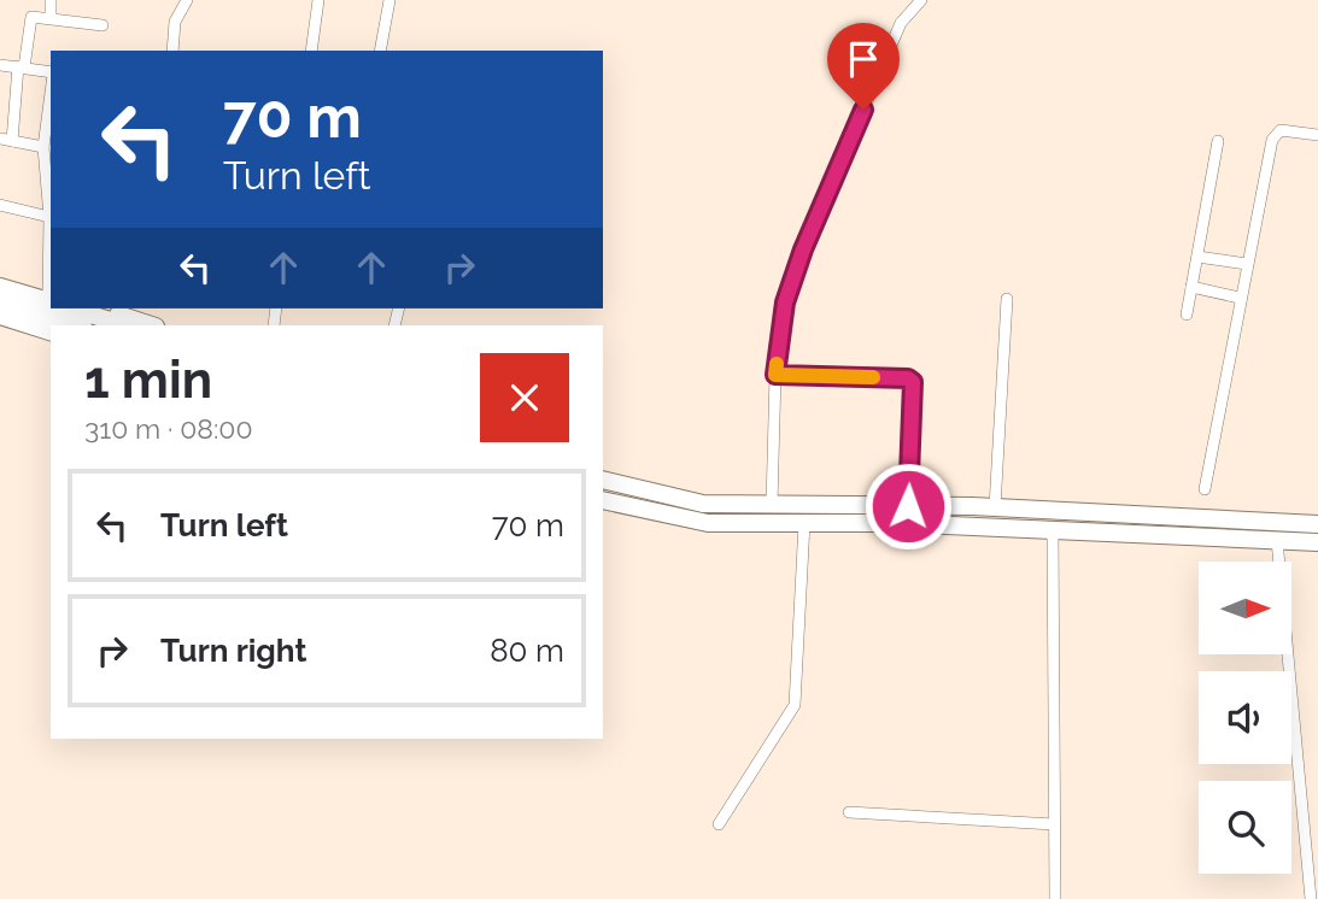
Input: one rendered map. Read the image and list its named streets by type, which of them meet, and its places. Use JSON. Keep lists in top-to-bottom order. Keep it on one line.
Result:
{"north":"right","page":{"turn":["70 m","Turn left"],"heading":["1 min","310 m · 08:00"],"list":[{"name":"Turn left","value":"70 m"},{"name":"Turn right","value":"80 m"}]}}
